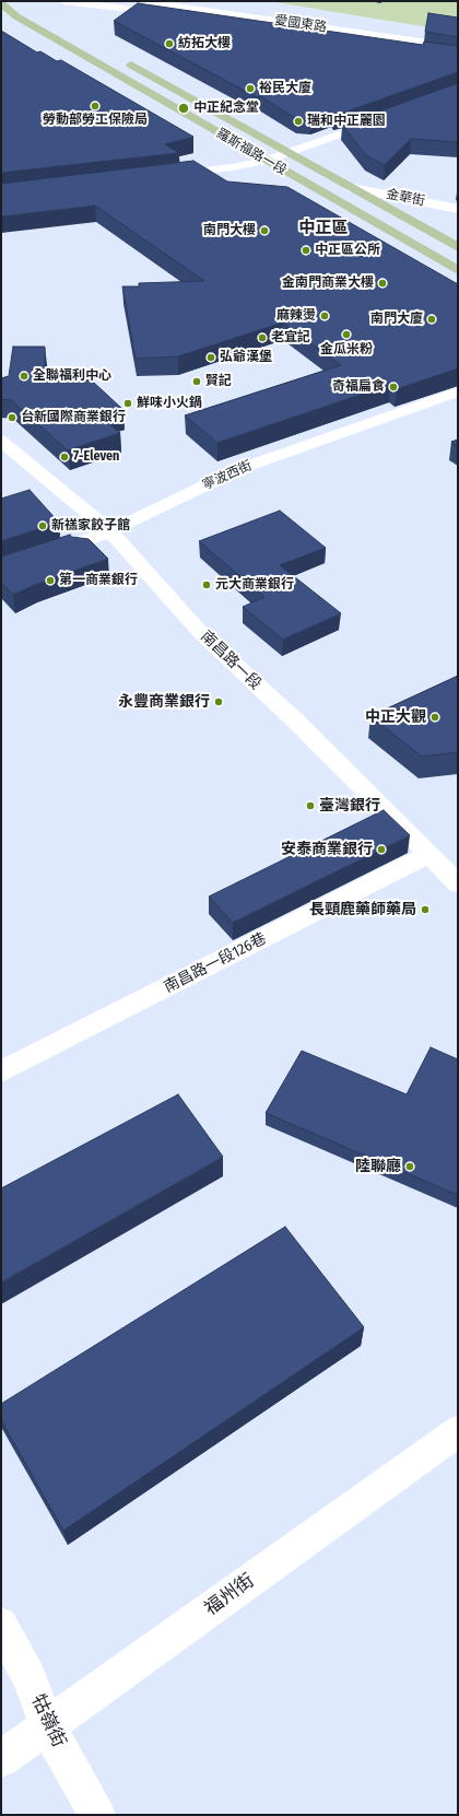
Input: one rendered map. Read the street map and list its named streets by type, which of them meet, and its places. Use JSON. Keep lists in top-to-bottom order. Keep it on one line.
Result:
{"streets":{"main road":["羅斯福路一段"],"street":["愛國東路","金華街","寧波西街","南昌路一段","南昌路一段126巷","福州街","牯嶺街"]},"crossings":[["羅斯福路一段","金華街"],["寧波西街","南昌路一段"],["南昌路一段","南昌路一段126巷"],["福州街","牯嶺街"]],"districts":["中正區"],"places":["紡拓大樓","裕民大廈","勞動部勞工保險局","中正紀念堂","瑞和中正麗園","南門大樓","中正區公所","金南門商業大樓","麻辣燙","南門大廈","金瓜米粉","老宜記","弘爺漢堡","全聯福利中心","賢記","奇福扁食","鮮味小火鍋","台新國際商業銀行","7-Eleven","新禚家餃子館","第一商業銀行","元大商業銀行","永豐商業銀行","中正大觀","臺灣銀行","安泰商業銀行","長頸鹿藥師藥局","陸聯廳"]}
